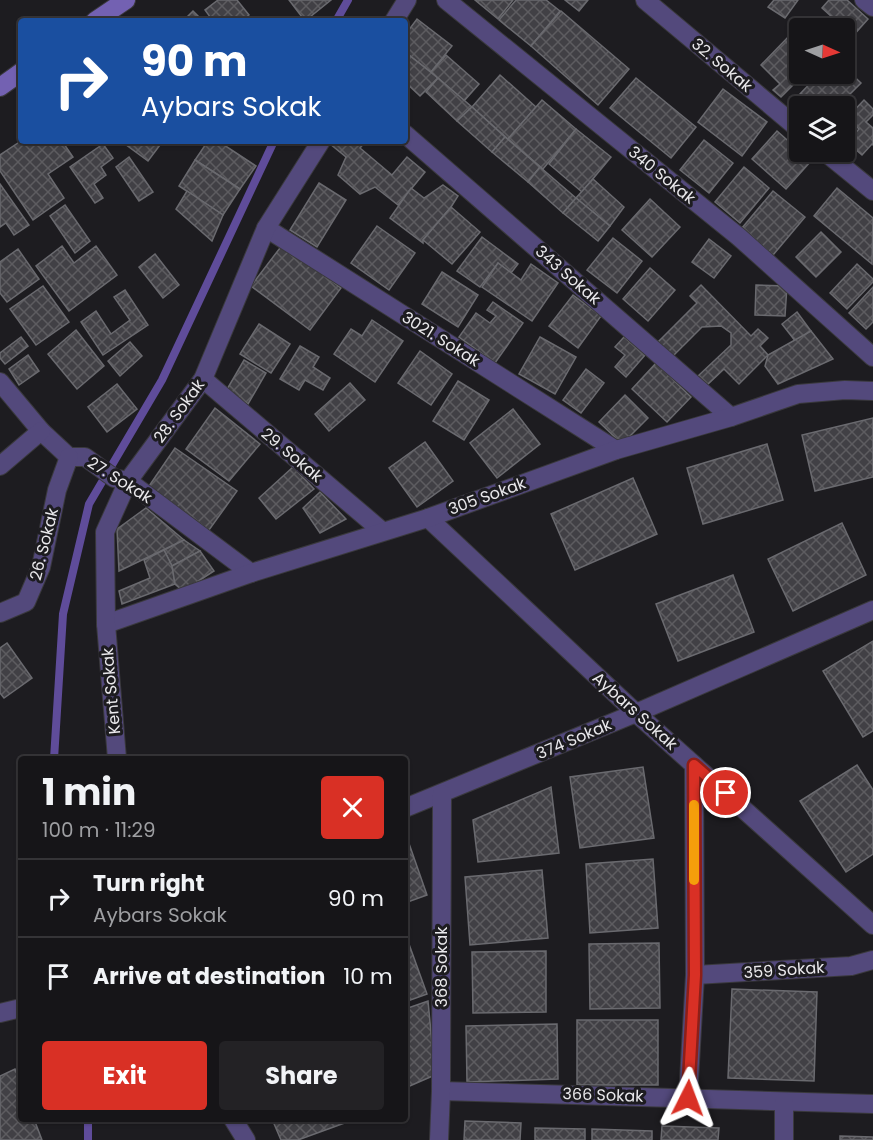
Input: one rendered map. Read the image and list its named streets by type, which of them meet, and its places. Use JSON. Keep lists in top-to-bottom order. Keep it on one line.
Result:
{"streets":{"street":["32. Sokak","340 Sokak","343 Sokak","3021. Sokak","28. Sokak","29. Sokak","27. Sokak","305 Sokak","26. Sokak","Kent Sokak","Aybars Sokak","374 Sokak","368 Sokak","359 Sokak","366 Sokak"]},"crossings":[["343 Sokak","305 Sokak"],["3021. Sokak","28. Sokak"],["3021. Sokak","305 Sokak"],["28. Sokak","29. Sokak"],["28. Sokak","27. Sokak"],["28. Sokak","305 Sokak"],["28. Sokak","Kent Sokak"],["29. Sokak","305 Sokak"],["27. Sokak","305 Sokak"],["27. Sokak","26. Sokak"],["305 Sokak","Kent Sokak"],["305 Sokak","Aybars Sokak"],["Aybars Sokak","374 Sokak"],["374 Sokak","368 Sokak"],["368 Sokak","366 Sokak"]],"north":"right","page":{"turn":["90 m","Aybars Sokak"],"heading":["1 min","100 m · 11:29"],"list":[{"name":"Turn right","note":"Aybars Sokak","value":"90 m"},{"name":"Arrive at destination","value":"10 m"}],"buttons":["Exit","Share"]}}
